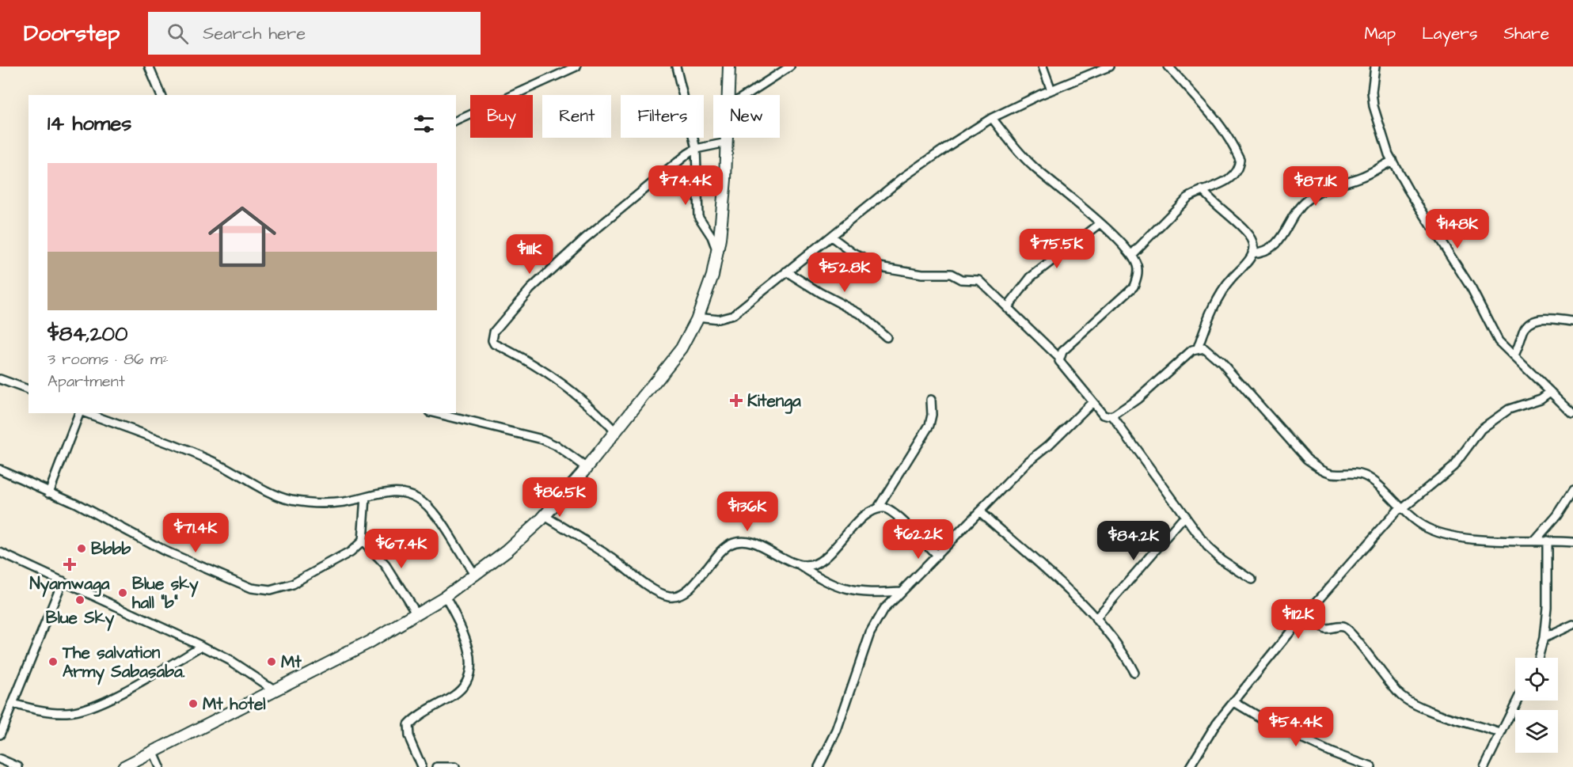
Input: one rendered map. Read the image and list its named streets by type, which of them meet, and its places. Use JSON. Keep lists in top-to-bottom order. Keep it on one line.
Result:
{"places":{"health":["Kitenga","Nyamwaga"],"other":["Bbbb","Blue sky hall \"b\"","Blue Sky","The salvation Army Sabasaba.","Mt","Mt hotel"]},"page":{"header":"Doorstep","search":"Search here","nav":["Map","Layers","Share"],"chip":["Buy","Rent","Filters","New"],"heading":"14 homes","list":[{"name":"$84,200","note":"3 rooms · 86 m² · Apartment"}],"price":["$74.4K","$87.1K","$148K","$75.5K","$111K","$52.8K","$86.5K","$136K","$71.4K","$62.2K","$84.2K","$67.4K","$112K","$54.4K"]}}
